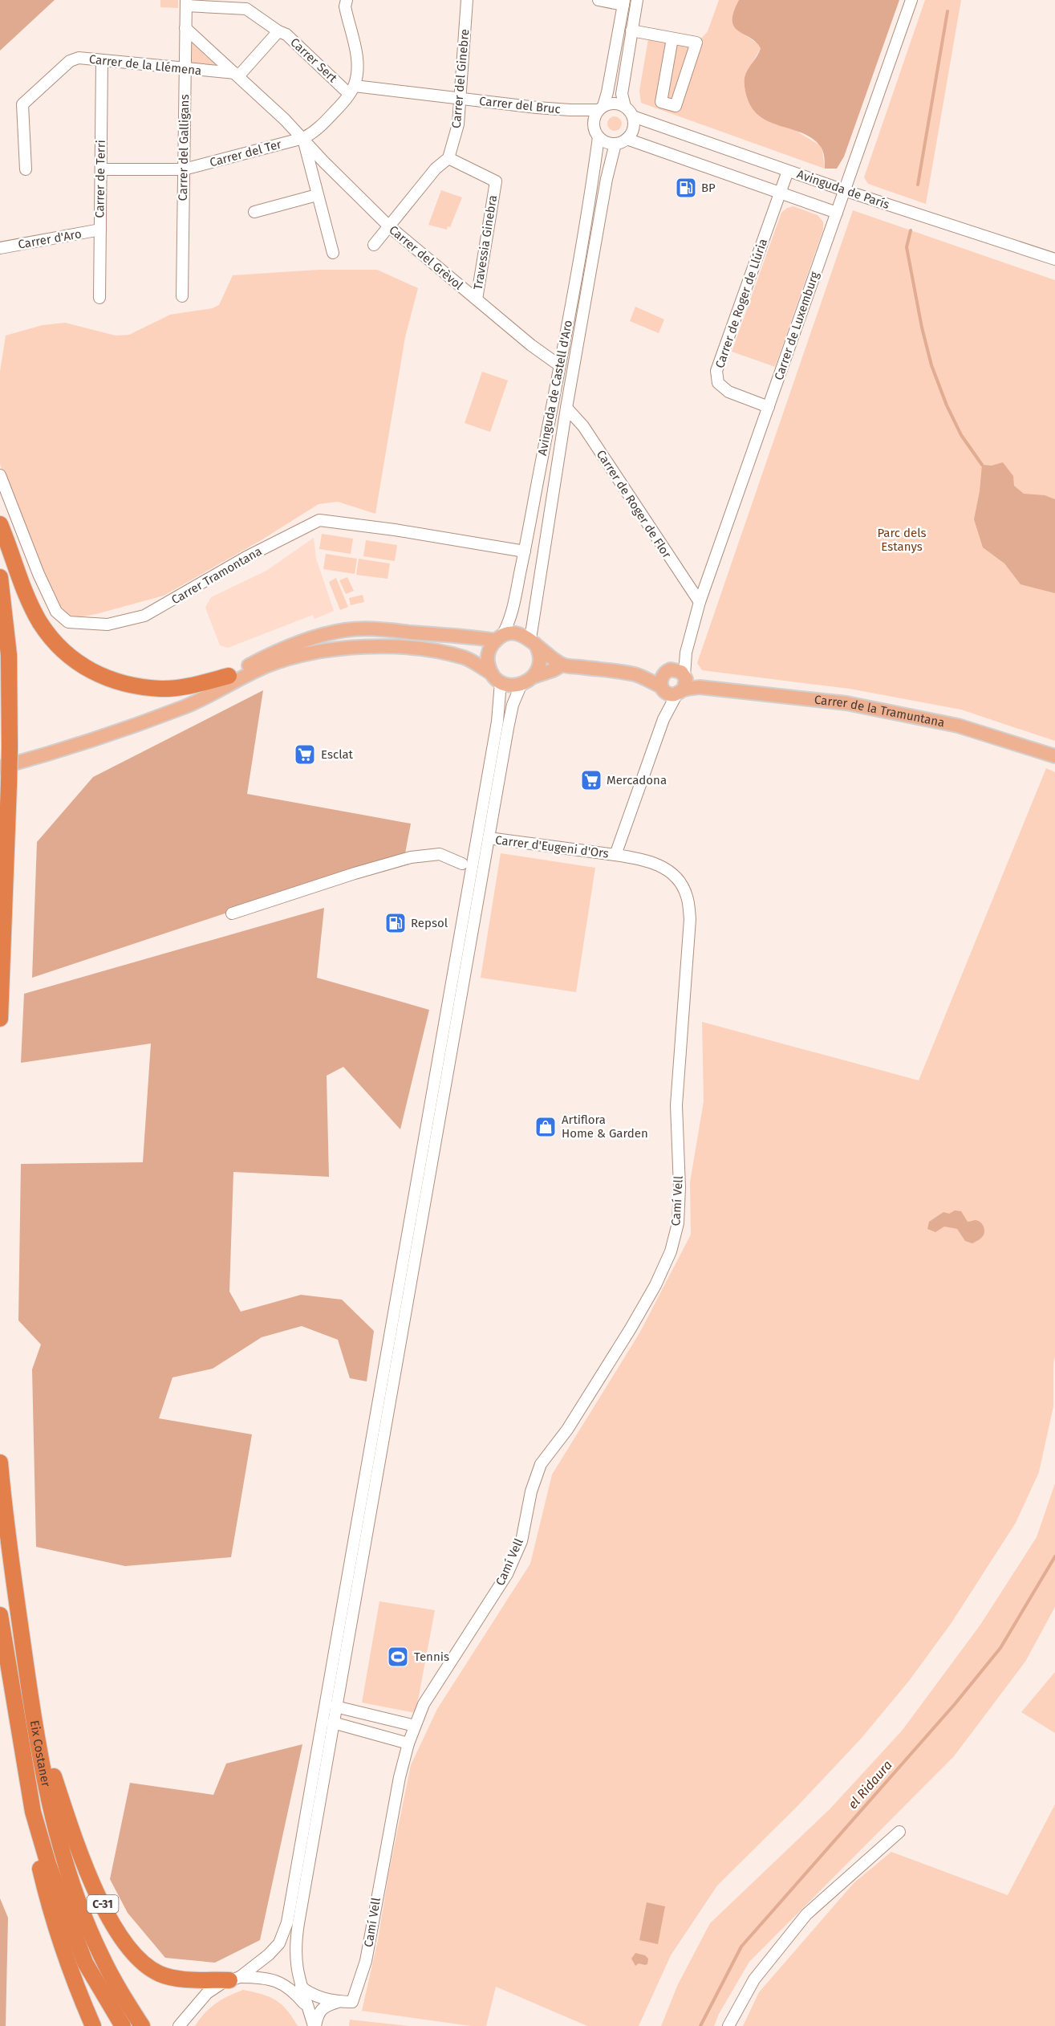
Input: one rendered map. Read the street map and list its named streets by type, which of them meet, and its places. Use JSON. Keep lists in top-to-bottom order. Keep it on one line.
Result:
{"streets":{"highway":["Eix Costaner","C-31"],"main road":["Carrer de la Tramuntana"],"street":["Carrer Sert","Carrer de la Llémena","Carrer del Ginebre","Carrer del Bruc","Carrer del Galligans","Carrer del Ter","Carrer de Terri","Avinguda de París","Carrer d'Aro","Travessia Ginebra","Carrer del Grèvol","Carrer de Roger de Llúria","Carrer de Luxemburg","Avinguda de Castell d'Aro","Carrer de Roger de Flor","Carrer Tramontana","Carrer d'Eugeni d'Ors","Camí Vell"]},"crossings":[["Carrer Sert","Carrer de la Llémena"],["Carrer Sert","Carrer del Bruc"],["Carrer de la Llémena","Carrer del Galligans"],["Carrer de la Llémena","Carrer del Ter"],["Carrer de la Llémena","Carrer de Terri"],["Carrer de la Llémena","Carrer del Grèvol"],["Carrer del Ginebre","Carrer del Bruc"],["Carrer del Ginebre","Travessia Ginebra"],["Carrer del Bruc","Avinguda de París"],["Carrer del Bruc","Avinguda de Castell d'Aro"],["Carrer del Galligans","Carrer del Ter"],["Carrer del Ter","Carrer de Terri"],["Carrer del Ter","Carrer del Grèvol"],["Carrer de Terri","Carrer d'Aro"],["Avinguda de París","Carrer de Roger de Llúria"],["Avinguda de París","Carrer de Luxemburg"],["Avinguda de París","Avinguda de Castell d'Aro"],["Travessia Ginebra","Carrer del Grèvol"],["Carrer del Grèvol","Avinguda de Castell d'Aro"],["Carrer de Roger de Llúria","Carrer de Luxemburg"],["Carrer de Luxemburg","Carrer de Roger de Flor"],["Carrer de Luxemburg","Carrer de la Tramuntana"],["Avinguda de Castell d'Aro","Carrer de Roger de Flor"],["Avinguda de Castell d'Aro","Carrer Tramontana"],["Carrer d'Eugeni d'Ors","Camí Vell"],["Eix Costaner","C-31"]],"water":["el Ridaura"],"parks":["Parc dels Estanys"],"places":{"fuel station":["BP","Repsol"],"supermarket":["Esclat","Mercadona"],"shop":["Artiflora Home & Garden"],"sports":["Tennis"]}}
